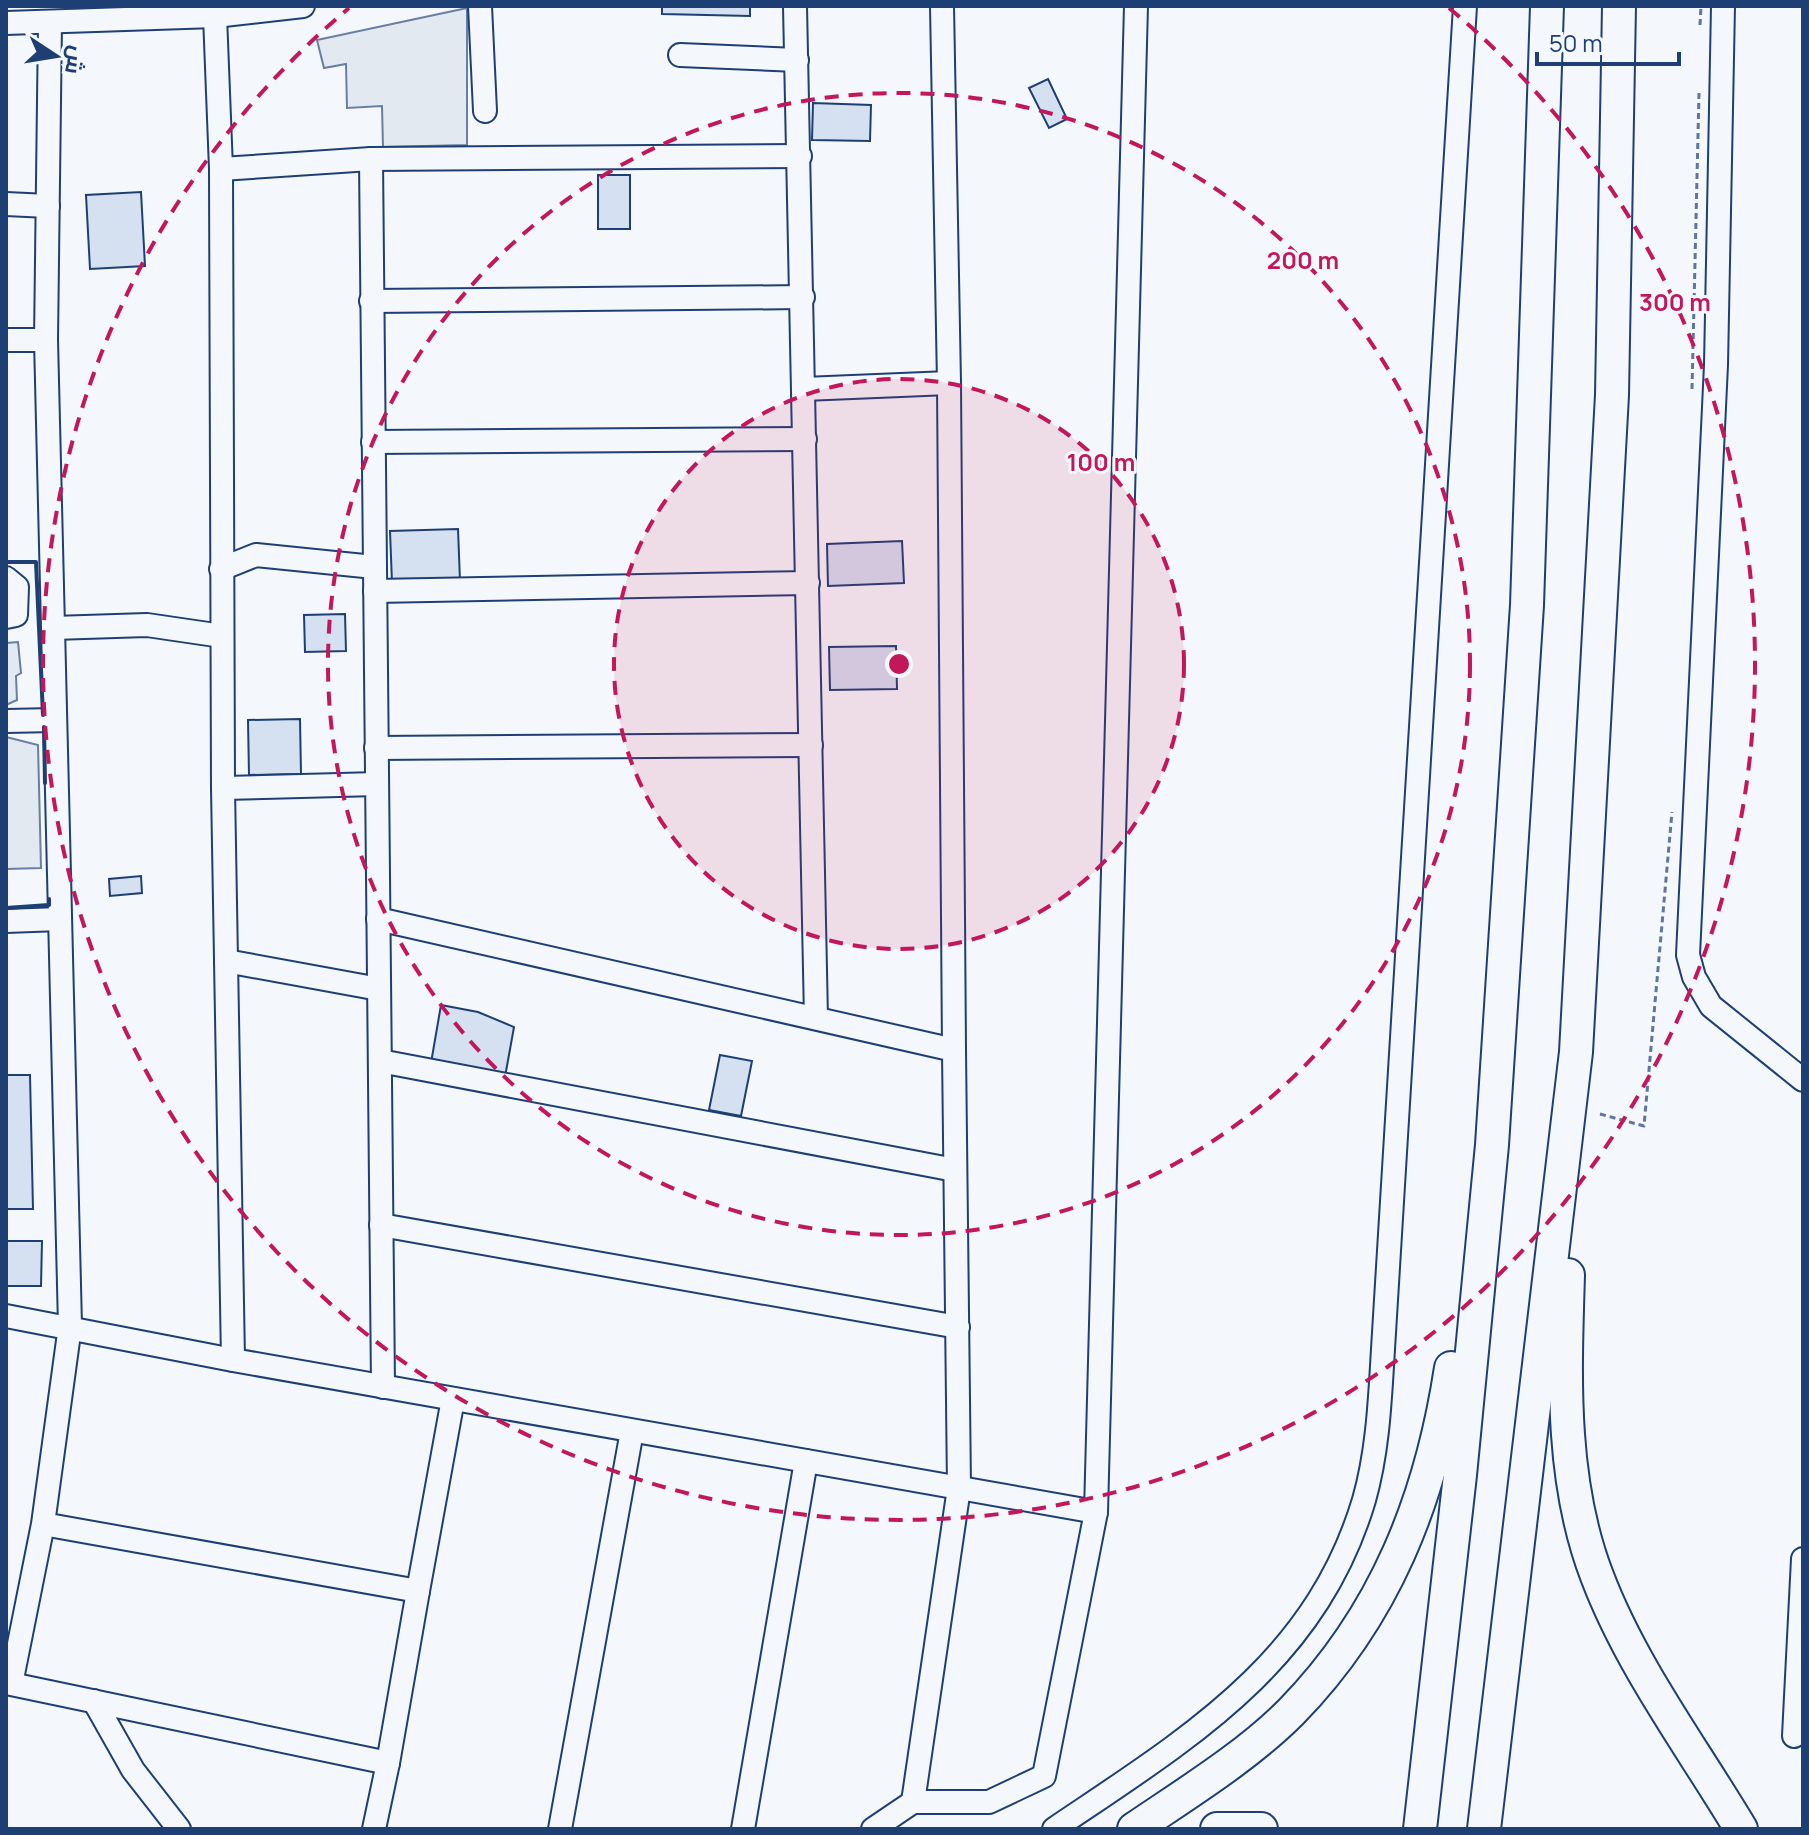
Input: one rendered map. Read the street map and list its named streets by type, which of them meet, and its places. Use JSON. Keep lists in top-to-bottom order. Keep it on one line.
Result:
{"scale_bar":"50 m","north":"right","rings":["200 m","300 m","100 m"]}
